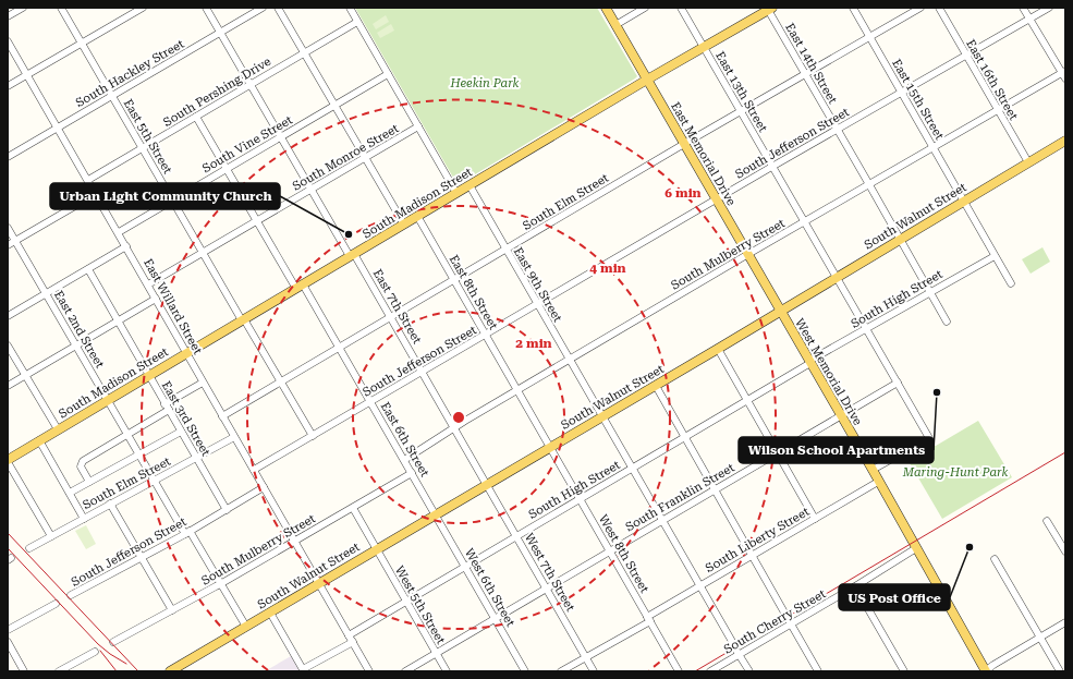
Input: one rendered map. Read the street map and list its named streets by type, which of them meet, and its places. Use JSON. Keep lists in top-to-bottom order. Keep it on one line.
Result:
{"streets":{"main road":["East Memorial Drive","South Madison Street","South Walnut Street","West Memorial Drive"],"street":["East 14th Street","South Hackley Street","East 16th Street","South Pershing Drive","East 13th Street","East 15th Street","East 5th Street","South Jefferson Street","South Vine Street","South Monroe Street","South Elm Street","South Mulberry Street","East 9th Street","East 8th Street","South High Street","East Willard Street","East 7th Street","East 2nd Street","East 3rd Street","East 6th Street","South Franklin Street","South Liberty Street","West 8th Street","West 7th Street","West 6th Street","West 5th Street","South Cherry Street"]},"crossings":[["East 14th Street","South Jefferson Street"],["East 14th Street","South Elm Street"],["East 14th Street","South Madison Street"],["East 14th Street","South Walnut Street"],["East 14th Street","South Mulberry Street"],["East 14th Street","South High Street"],["South Hackley Street","East 5th Street"],["South Hackley Street","East Willard Street"],["South Hackley Street","East 7th Street"],["East 16th Street","South Jefferson Street"],["East 16th Street","South Walnut Street"],["East 16th Street","South Mulberry Street"],["South Pershing Drive","East 5th Street"],["South Pershing Drive","East Willard Street"],["South Pershing Drive","East 7th Street"],["South Pershing Drive","East 6th Street"],["East 13th Street","South Jefferson Street"],["East 13th Street","South Elm Street"],["East 13th Street","South Madison Street"],["East 13th Street","South Walnut Street"],["East 13th Street","South Mulberry Street"],["East 13th Street","South High Street"],["East 13th Street","West Memorial Drive"],["East 13th Street","South Franklin Street"],["East 15th Street","South Jefferson Street"],["East 15th Street","South Elm Street"],["East 15th Street","South Walnut Street"],["East 15th Street","South Mulberry Street"],["East 15th Street","South High Street"],["East 5th Street","South Jefferson Street"],["East 5th Street","South Vine Street"],["East 5th Street","South Monroe Street"],["East 5th Street","South Elm Street"],["East 5th Street","South Madison Street"],["South Jefferson Street","East Memorial Drive"],["South Jefferson Street","East 9th Street"],["South Jefferson Street","East 8th Street"],["South Jefferson Street","East Willard Street"],["South Jefferson Street","East 7th Street"],["South Jefferson Street","East 2nd Street"],["South Jefferson Street","East 3rd Street"],["South Jefferson Street","East 6th Street"],["South Vine Street","East Willard Street"],["South Vine Street","East 7th Street"],["South Vine Street","East 6th Street"],["East Memorial Drive","South Elm Street"],["East Memorial Drive","South Madison Street"],["East Memorial Drive","South Walnut Street"],["East Memorial Drive","South Mulberry Street"],["East Memorial Drive","West Memorial Drive"],["South Monroe Street","East Willard Street"],["South Monroe Street","East 7th Street"],["South Monroe Street","East 6th Street"],["South Elm Street","East 9th Street"],["South Elm Street","East 8th Street"],["South Elm Street","East Willard Street"],["South Elm Street","East 7th Street"],["South Elm Street","East 2nd Street"],["South Elm Street","East 3rd Street"],["South Elm Street","East 6th Street"],["South Madison Street","East 9th Street"],["South Madison Street","East 8th Street"],["South Madison Street","East Willard Street"],["South Madison Street","East 7th Street"],["South Madison Street","East 2nd Street"],["South Madison Street","East 3rd Street"],["South Madison Street","East 6th Street"],["South Walnut Street","East 9th Street"],["South Walnut Street","East 8th Street"],["South Walnut Street","East Willard Street"],["South Walnut Street","East 7th Street"],["South Walnut Street","East 2nd Street"],["South Walnut Street","West Memorial Drive"],["South Walnut Street","East 6th Street"],["South Walnut Street","West 8th Street"],["South Walnut Street","West 7th Street"],["South Walnut Street","West 6th Street"],["South Walnut Street","West 5th Street"],["South Mulberry Street","East 9th Street"],["South Mulberry Street","East 8th Street"],["South Mulberry Street","East Willard Street"],["South Mulberry Street","East 7th Street"],["South Mulberry Street","East 2nd Street"],["South Mulberry Street","East 6th Street"],["East 9th Street","South High Street"],["East 9th Street","South Franklin Street"],["East 9th Street","South Liberty Street"],["East 9th Street","South Cherry Street"],["East 8th Street","West 8th Street"],["South High Street","East Willard Street"],["South High Street","West Memorial Drive"],["South High Street","West 8th Street"],["South High Street","West 7th Street"],["South High Street","West 6th Street"],["South High Street","West 5th Street"],["East 7th Street","West 7th Street"],["West Memorial Drive","South Franklin Street"],["West Memorial Drive","South Liberty Street"],["West Memorial Drive","South Cherry Street"],["East 6th Street","West 6th Street"],["South Franklin Street","West 8th Street"],["South Franklin Street","West 7th Street"],["South Franklin Street","West 6th Street"],["South Franklin Street","West 5th Street"],["South Liberty Street","West 8th Street"],["South Liberty Street","West 7th Street"]],"parks":["Heekin Park","Maring-Hunt Park"],"places":["Urban Light Community Church","Wilson School Apartments","US Post Office"],"rings":["6 min","4 min","2 min"]}
